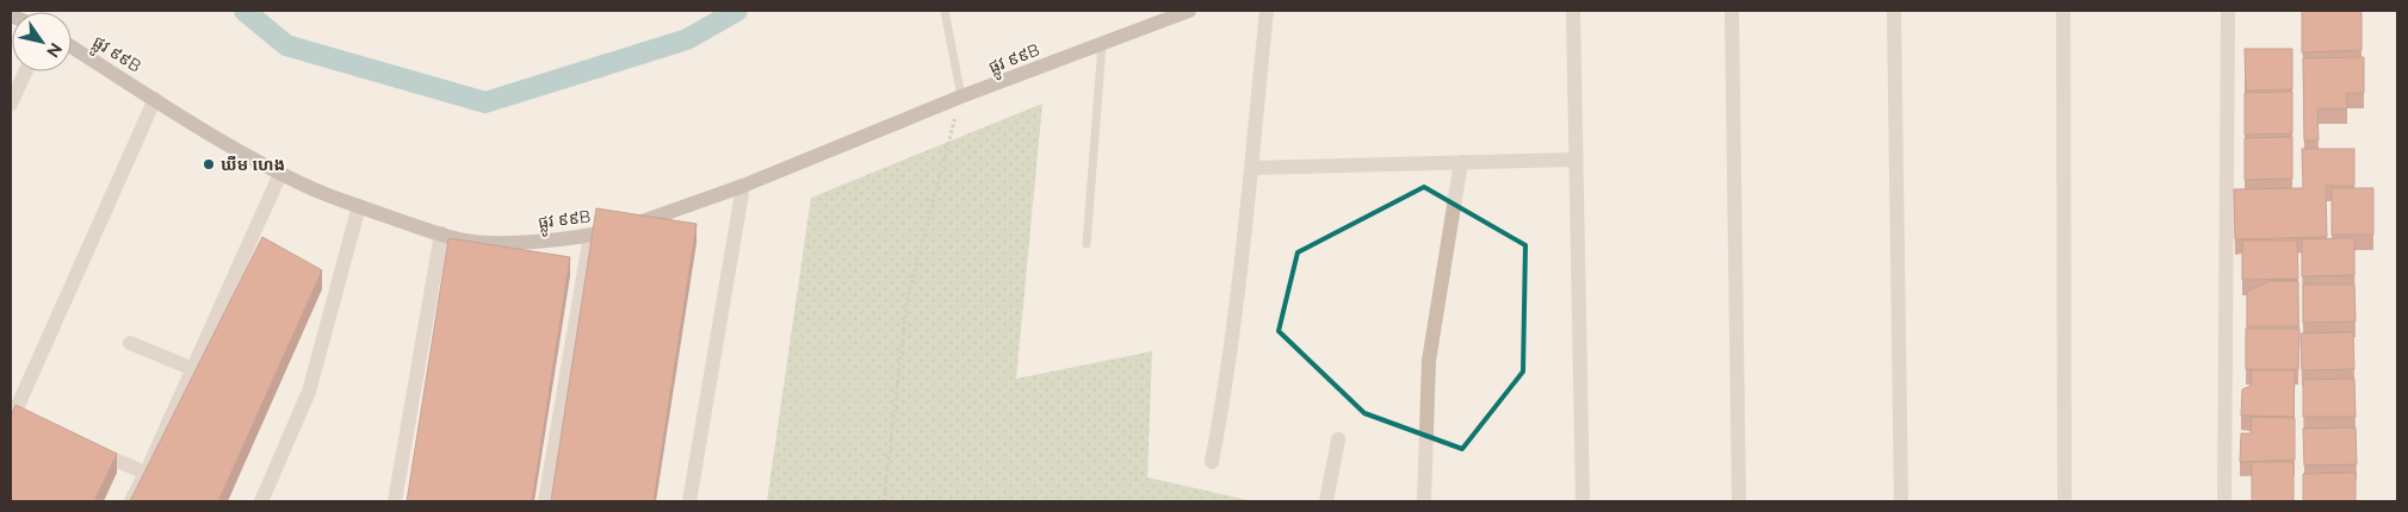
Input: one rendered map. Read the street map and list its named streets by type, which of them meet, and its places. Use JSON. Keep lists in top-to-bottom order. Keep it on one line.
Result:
{"streets":{"street":["ផ្លូវ ៩៩B"]},"places":["ឃីម ហេង"],"north":"bottom right"}
